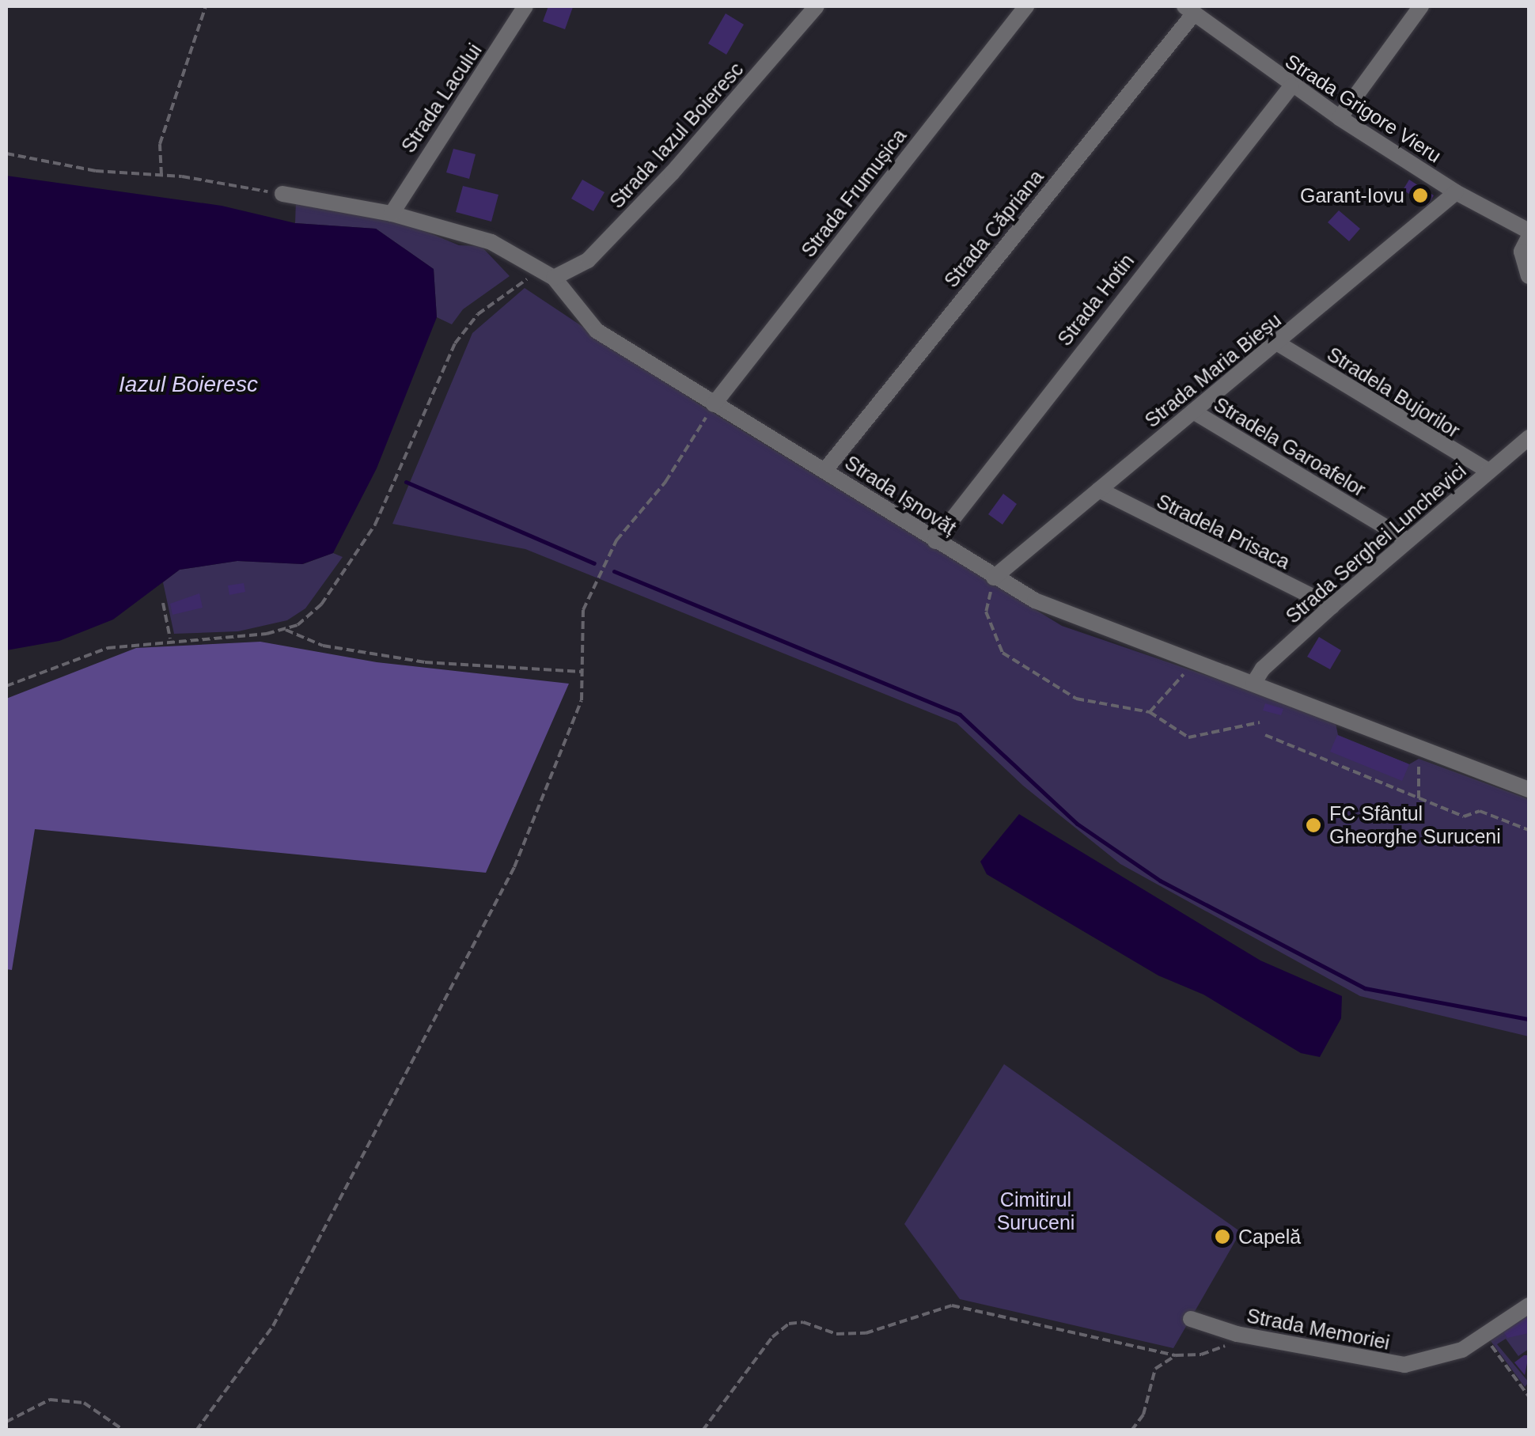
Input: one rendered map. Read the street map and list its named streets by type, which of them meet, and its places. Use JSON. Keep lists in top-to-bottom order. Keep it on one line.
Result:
{"streets":{"street":["Strada Lacului","Strada Grigore Vieru","Strada Iazul Boieresc","Strada Frumușica","Strada Căpriana","Strada Hotin","Strada Maria Bieșu","Stradela Bujorilor","Stradela Garoafelor","Strada Ișnovăț","Stradela Prisaca","Strada Serghei Lunchevici","Strada Memoriei"]},"crossings":[["Strada Lacului","Strada Ișnovăț"],["Strada Grigore Vieru","Strada Căpriana"],["Strada Grigore Vieru","Strada Hotin"],["Strada Grigore Vieru","Strada Maria Bieșu"],["Strada Iazul Boieresc","Strada Ișnovăț"],["Strada Frumușica","Strada Ișnovăț"],["Strada Căpriana","Strada Ișnovăț"],["Strada Hotin","Strada Ișnovăț"],["Strada Maria Bieșu","Stradela Bujorilor"],["Strada Maria Bieșu","Stradela Garoafelor"],["Strada Maria Bieșu","Strada Ișnovăț"],["Strada Maria Bieșu","Stradela Prisaca"],["Stradela Bujorilor","Strada Serghei Lunchevici"],["Stradela Garoafelor","Strada Serghei Lunchevici"],["Strada Ișnovăț","Strada Serghei Lunchevici"],["Stradela Prisaca","Strada Serghei Lunchevici"]],"water":["Iazul Boieresc"],"parks":["Cimitirul Suruceni"],"places":["Garant-Iovu","FC Sfântul Gheorghe Suruceni","Capelă"]}
